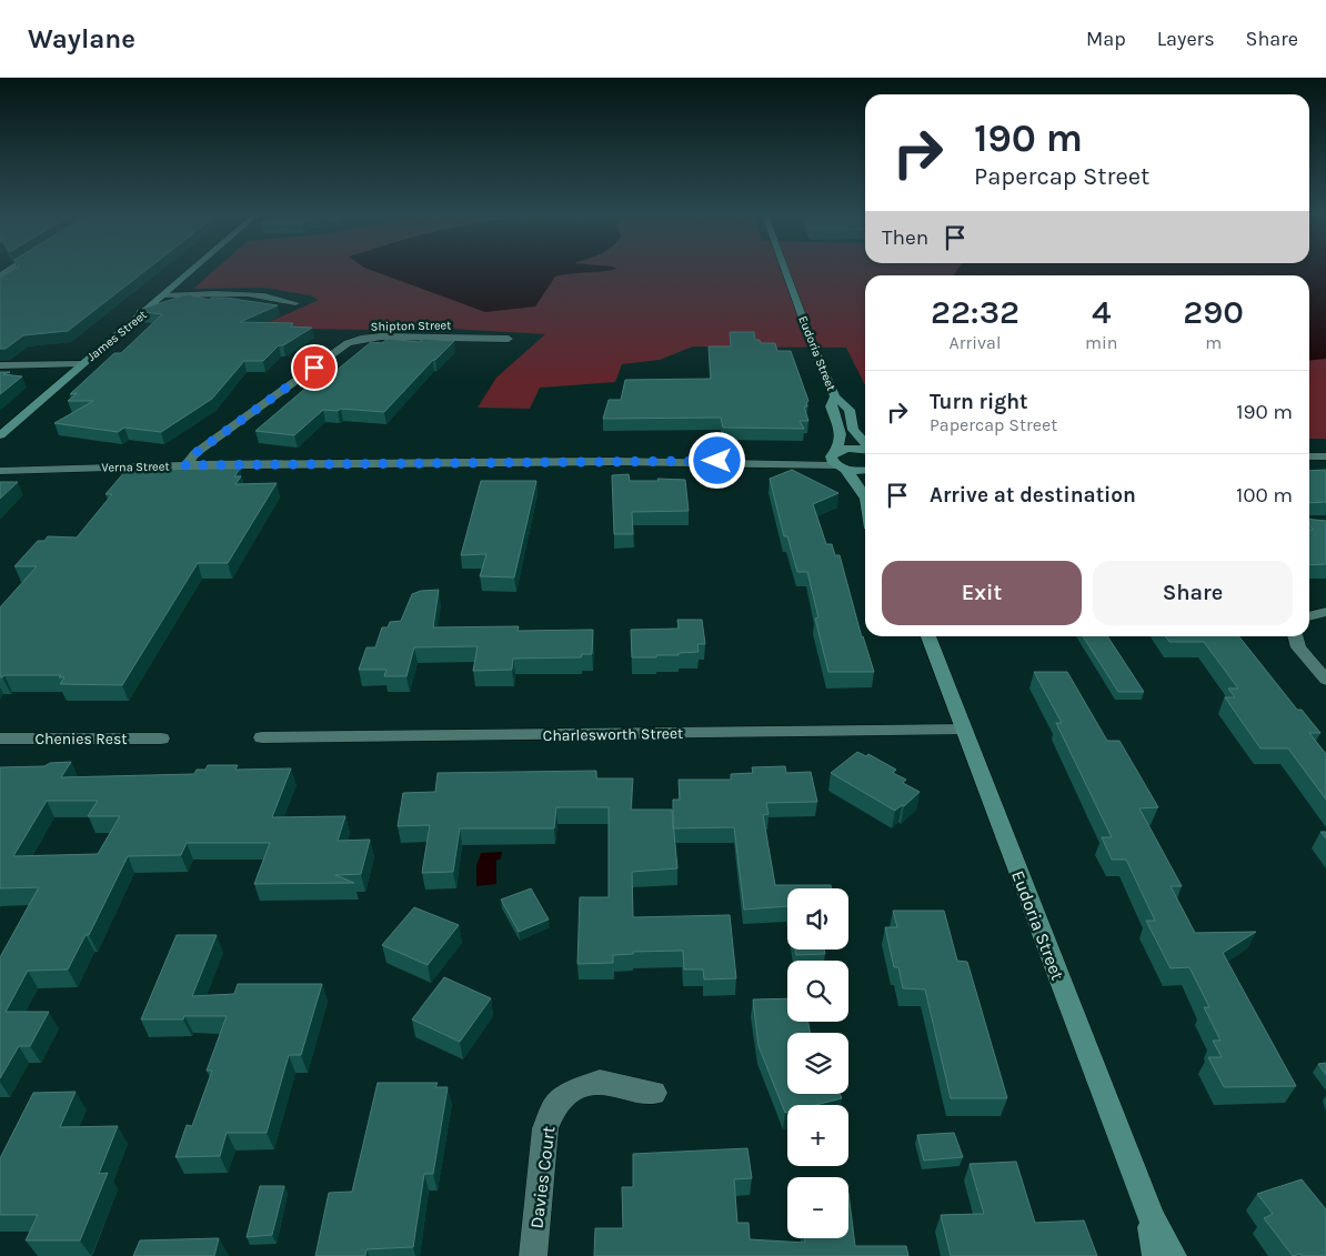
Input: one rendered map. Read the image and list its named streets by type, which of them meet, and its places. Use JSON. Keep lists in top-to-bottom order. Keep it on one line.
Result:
{"streets":{"street":["Shipton Street","James Street","Eudoria Street","Verna Street","Charlesworth Street","Chenies Rest","Davies Court"]},"crossings":[["Shipton Street","Verna Street"],["Eudoria Street","Verna Street"],["Eudoria Street","Charlesworth Street"]],"page":{"header":"Waylane","nav":["Map","Layers","Share"],"turn":["190 m","Papercap Street"],"then":"Then","eta":["22:32","Arrival","4","min","290","m"],"list":[{"name":"Turn right","note":"Papercap Street","value":"190 m"},{"name":"Arrive at destination","value":"100 m"}],"buttons":["Exit","Share"],"map_buttons":["+","−"]}}
